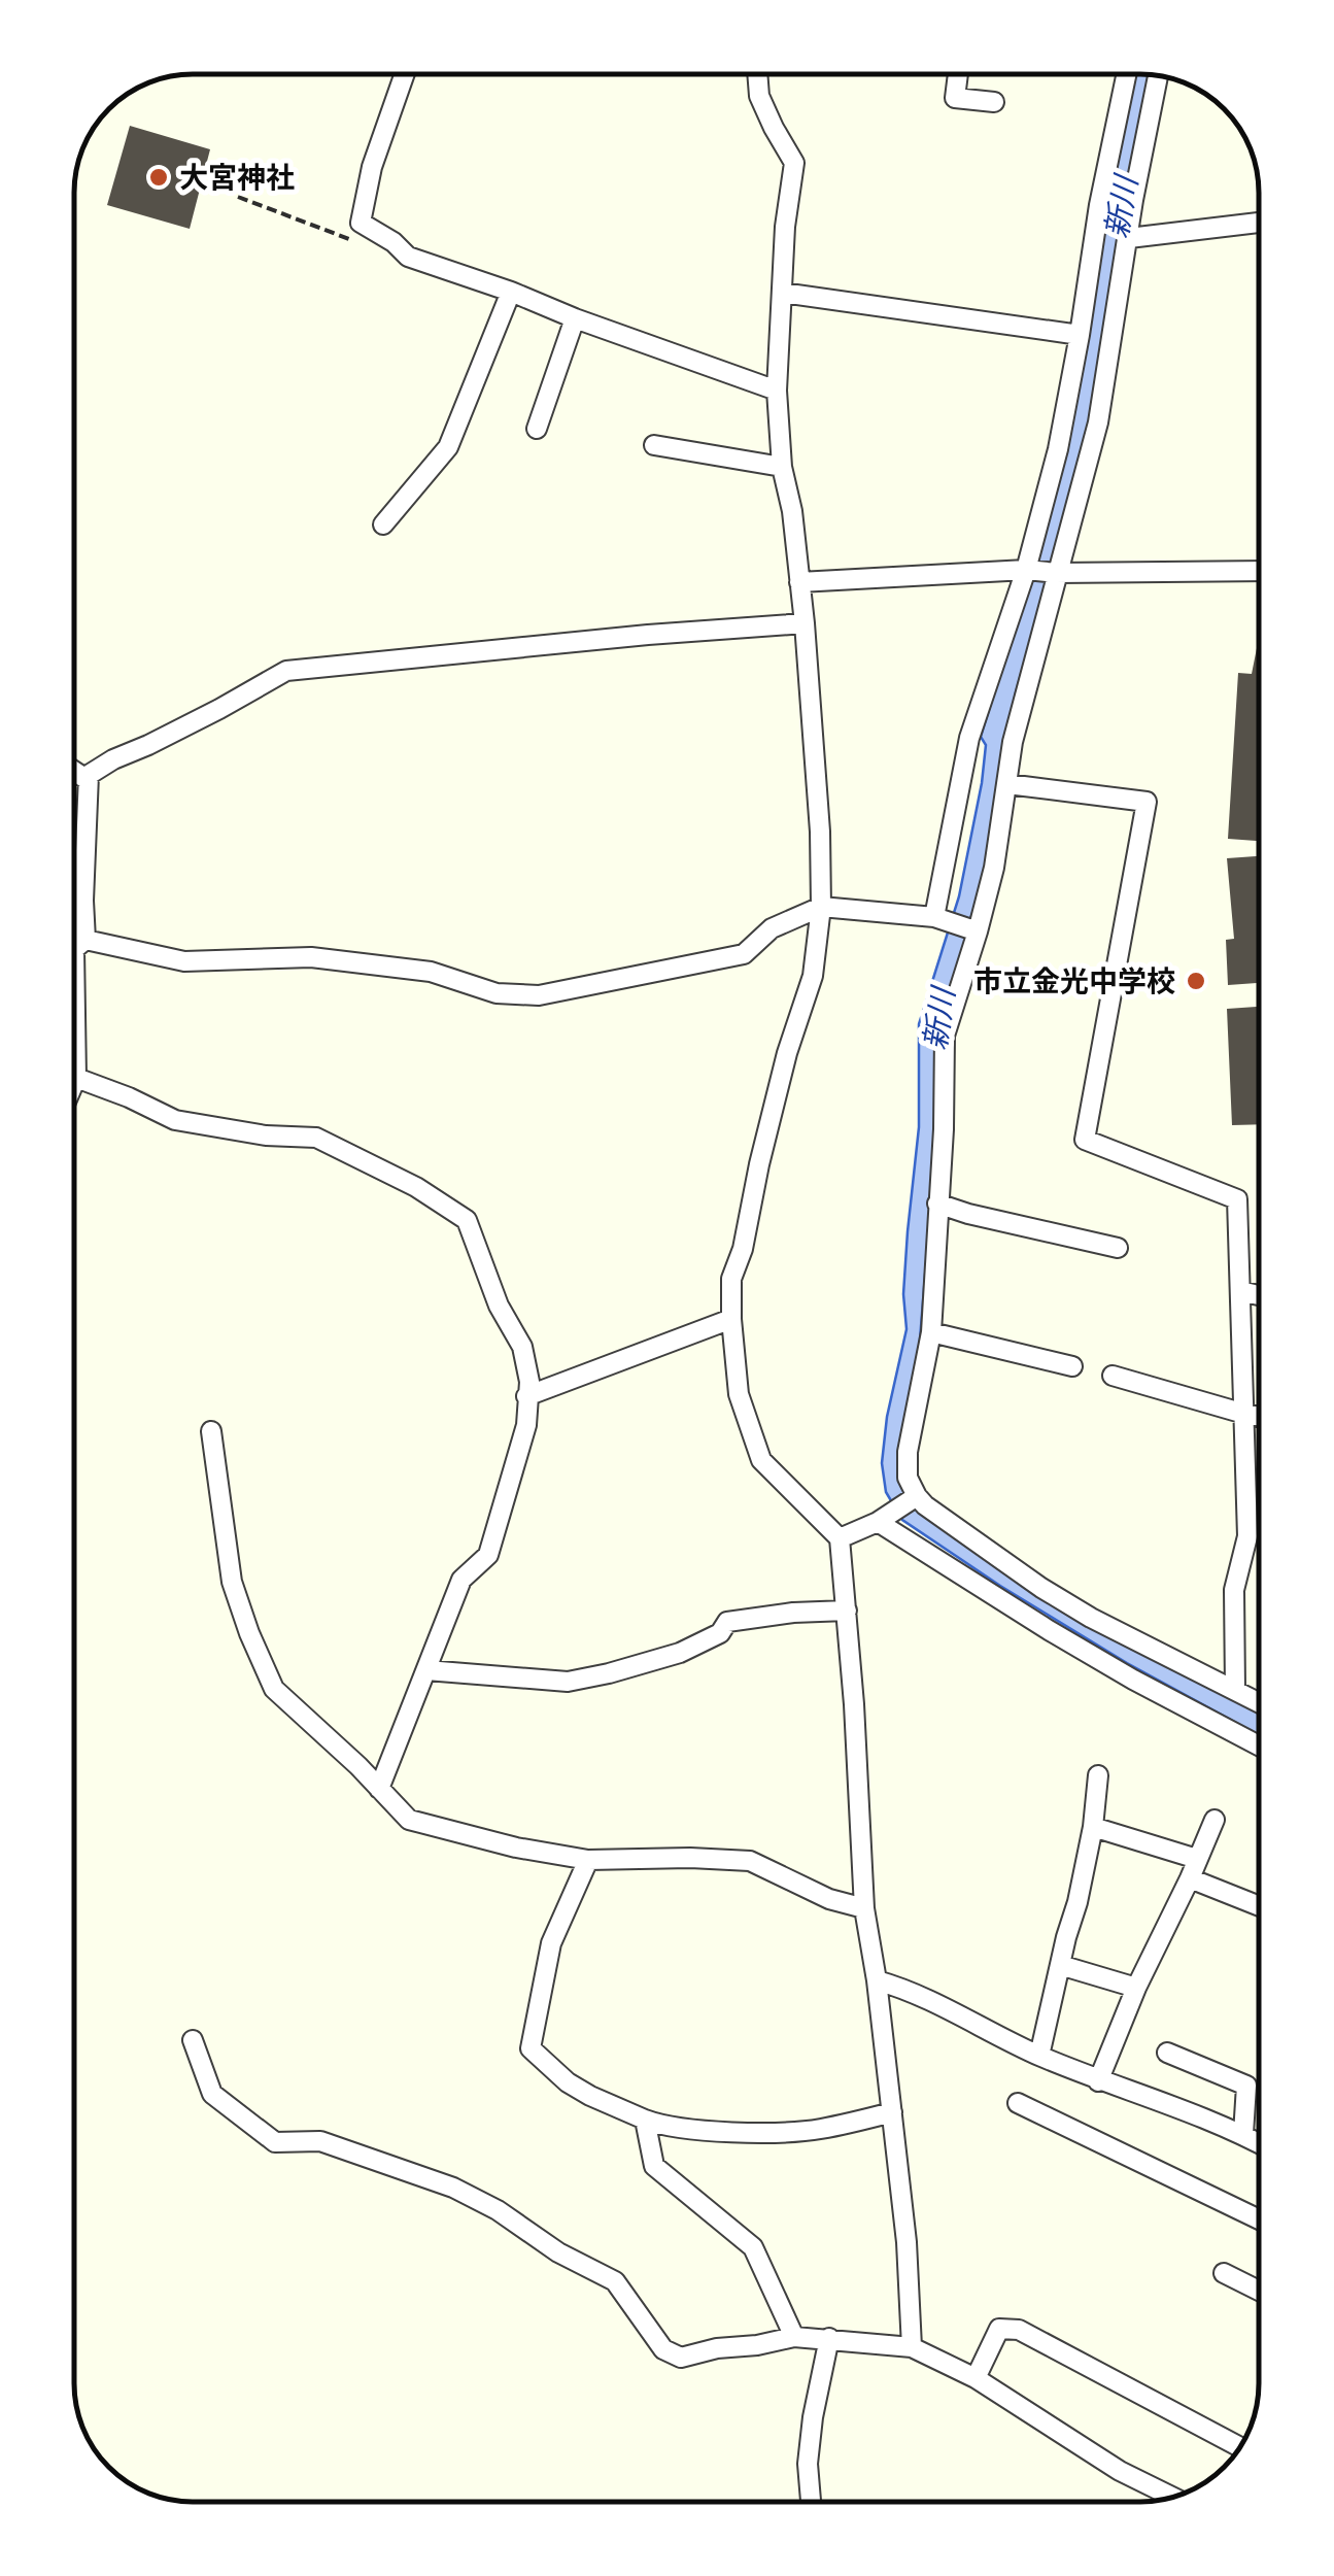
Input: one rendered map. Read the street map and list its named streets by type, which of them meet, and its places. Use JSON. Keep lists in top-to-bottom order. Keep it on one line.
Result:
{"water":["新川"],"places":["大宮神社","市立金光中学校"]}
